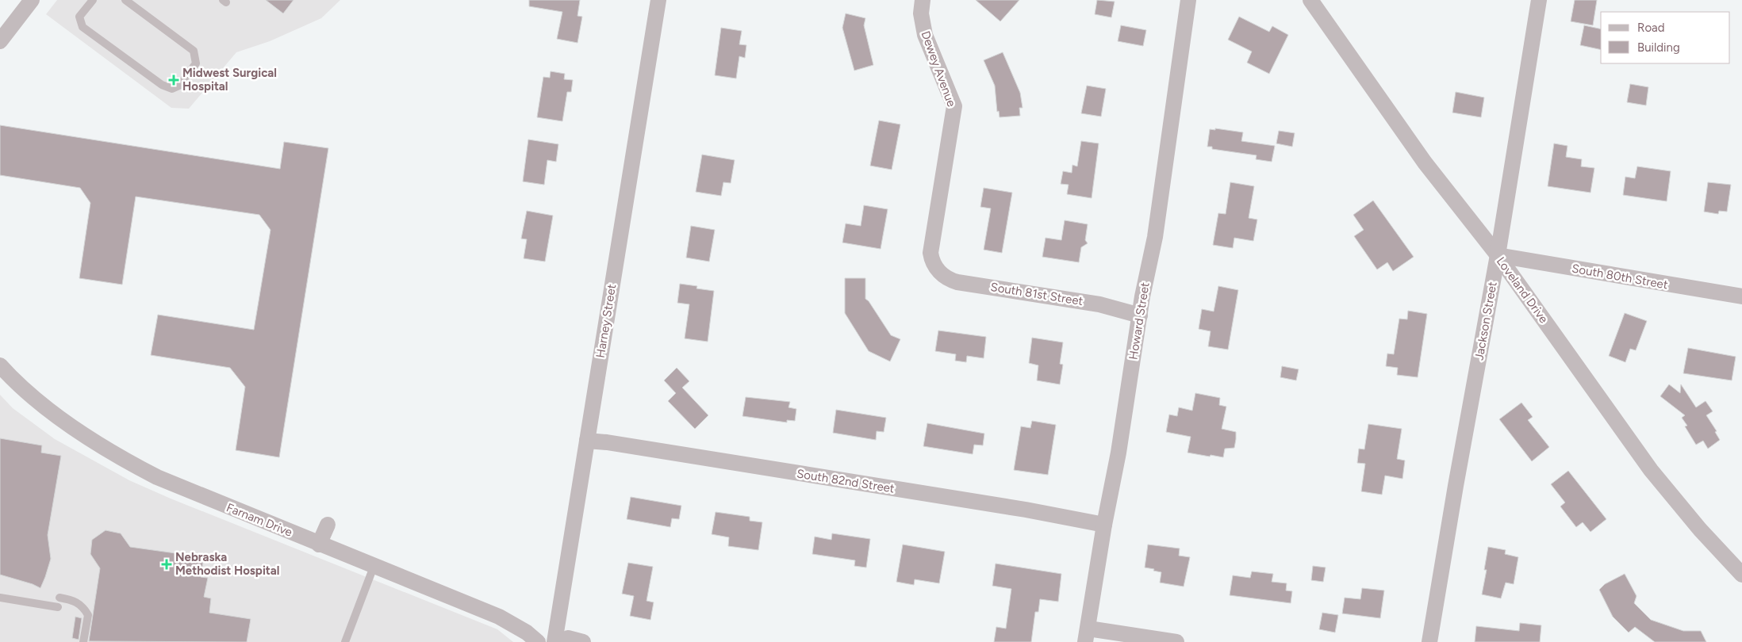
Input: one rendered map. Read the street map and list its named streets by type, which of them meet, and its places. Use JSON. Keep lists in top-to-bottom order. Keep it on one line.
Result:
{"streets":{"street":["Dewey Avenue","South 80th Street","Loveland Drive","South 81st Street","Harney Street","Howard Street","Jackson Street","South 82nd Street","Farnam Drive"]},"crossings":[["Dewey Avenue","South 81st Street"],["South 80th Street","Loveland Drive"],["South 80th Street","Jackson Street"],["Loveland Drive","Jackson Street"],["South 81st Street","Howard Street"],["Harney Street","South 82nd Street"],["Howard Street","South 82nd Street"]],"places":{"health":["Midwest Surgical Hospital","Nebraska Methodist Hospital"]},"legend":["Road","Building"]}
